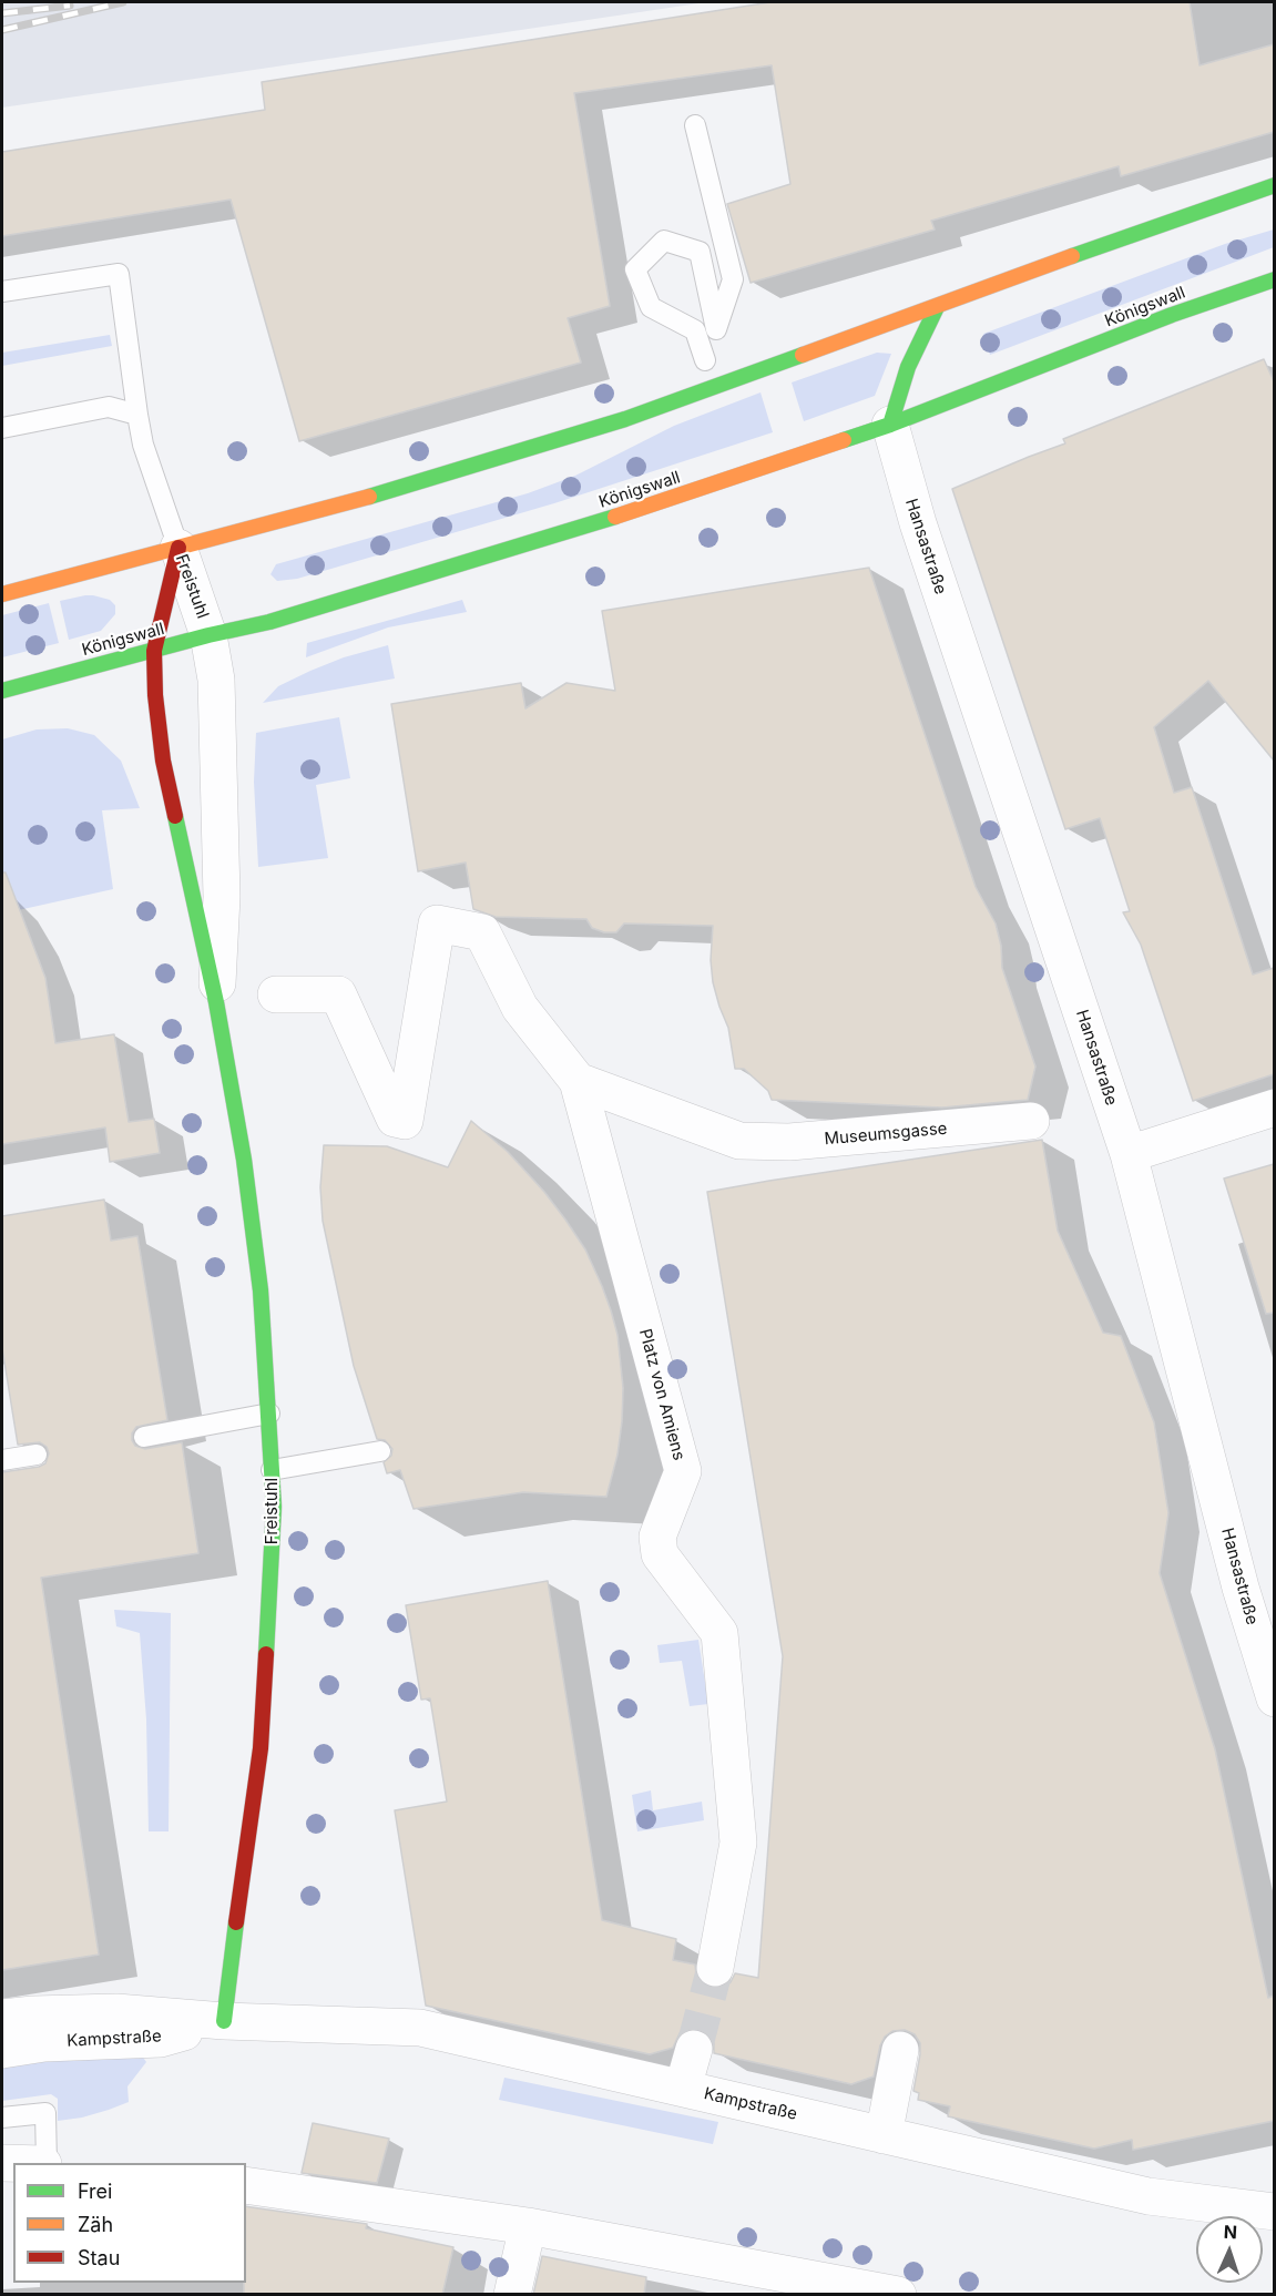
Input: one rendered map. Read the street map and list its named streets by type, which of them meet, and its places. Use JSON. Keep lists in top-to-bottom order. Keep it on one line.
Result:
{"streets":{"main road":["Königswall","Freistuhl"],"street":["Hansastraße","Museumsgasse","Platz von Amiens","Kampstraße"]},"crossings":[["Königswall","Hansastraße"],["Königswall","Freistuhl"],["Freistuhl","Kampstraße"],["Museumsgasse","Platz von Amiens"]],"legend":["Frei","Zäh","Stau"],"north":"top"}
